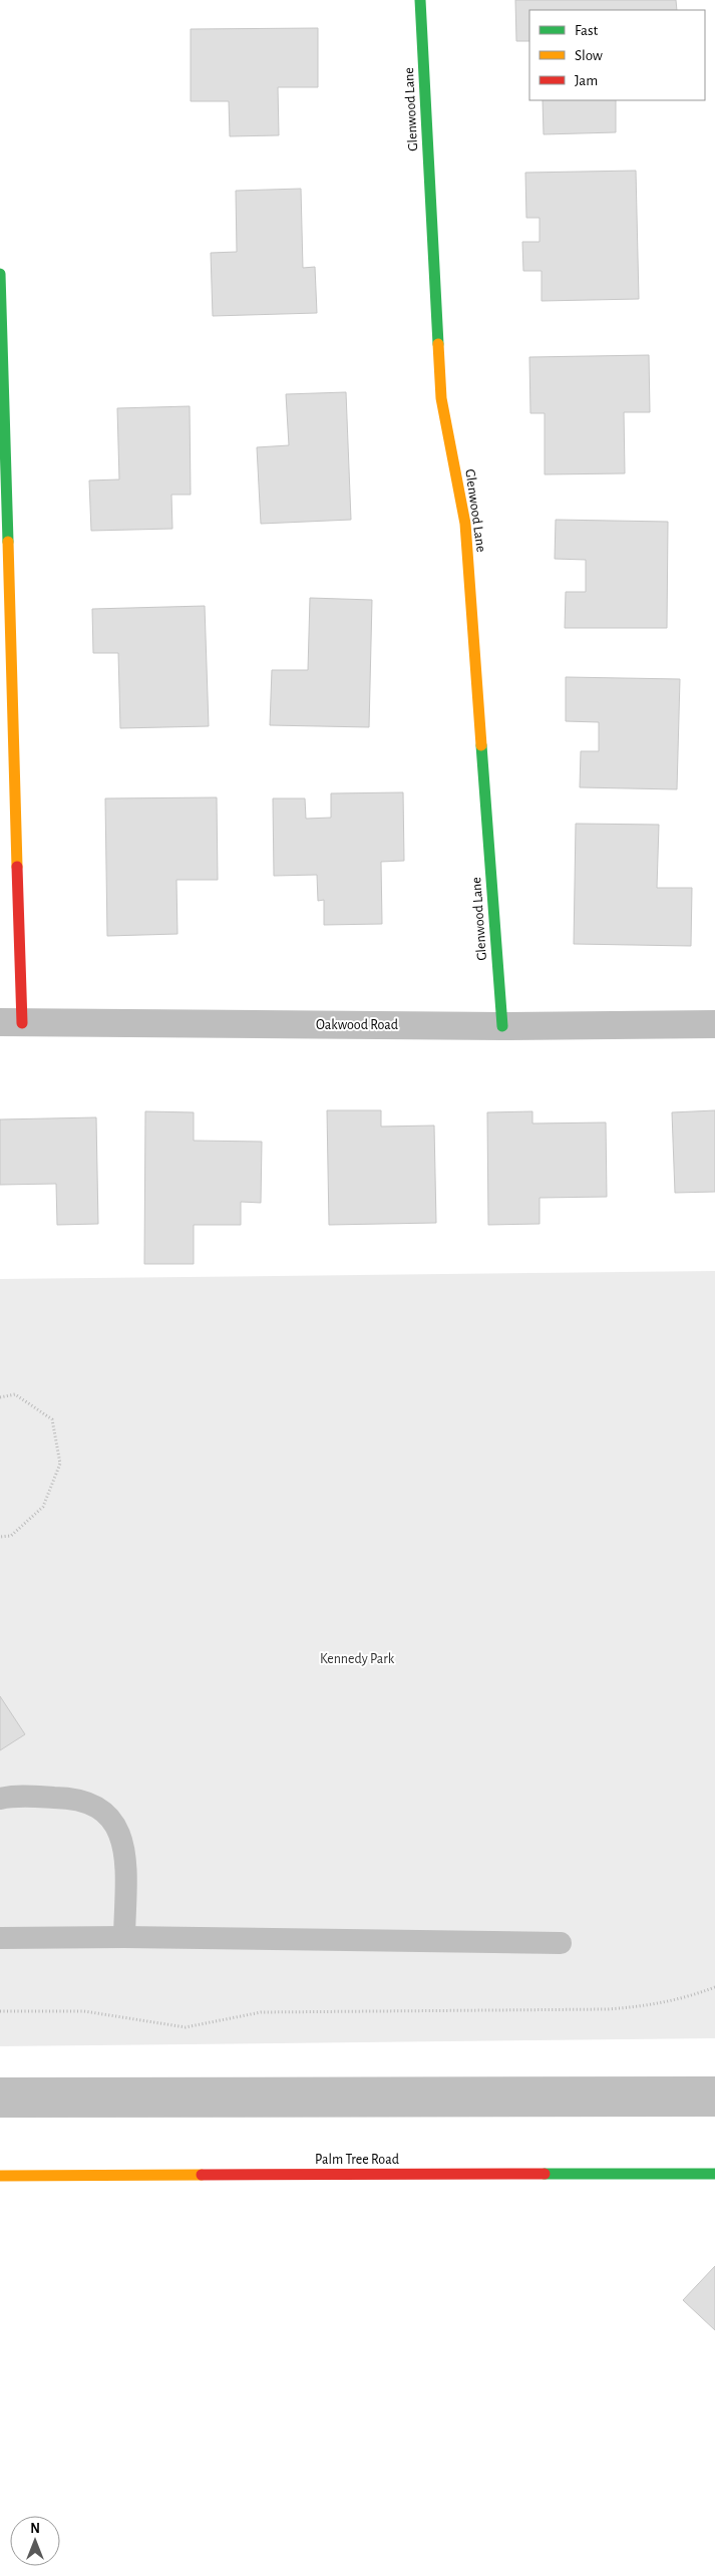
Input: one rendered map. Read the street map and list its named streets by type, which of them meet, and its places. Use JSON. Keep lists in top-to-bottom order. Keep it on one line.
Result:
{"streets":{"street":["Glenwood Lane","Oakwood Road","Palm Tree Road"]},"crossings":[["Glenwood Lane","Oakwood Road"]],"parks":["Kennedy Park"],"legend":["Fast","Slow","Jam"],"north":"top"}
